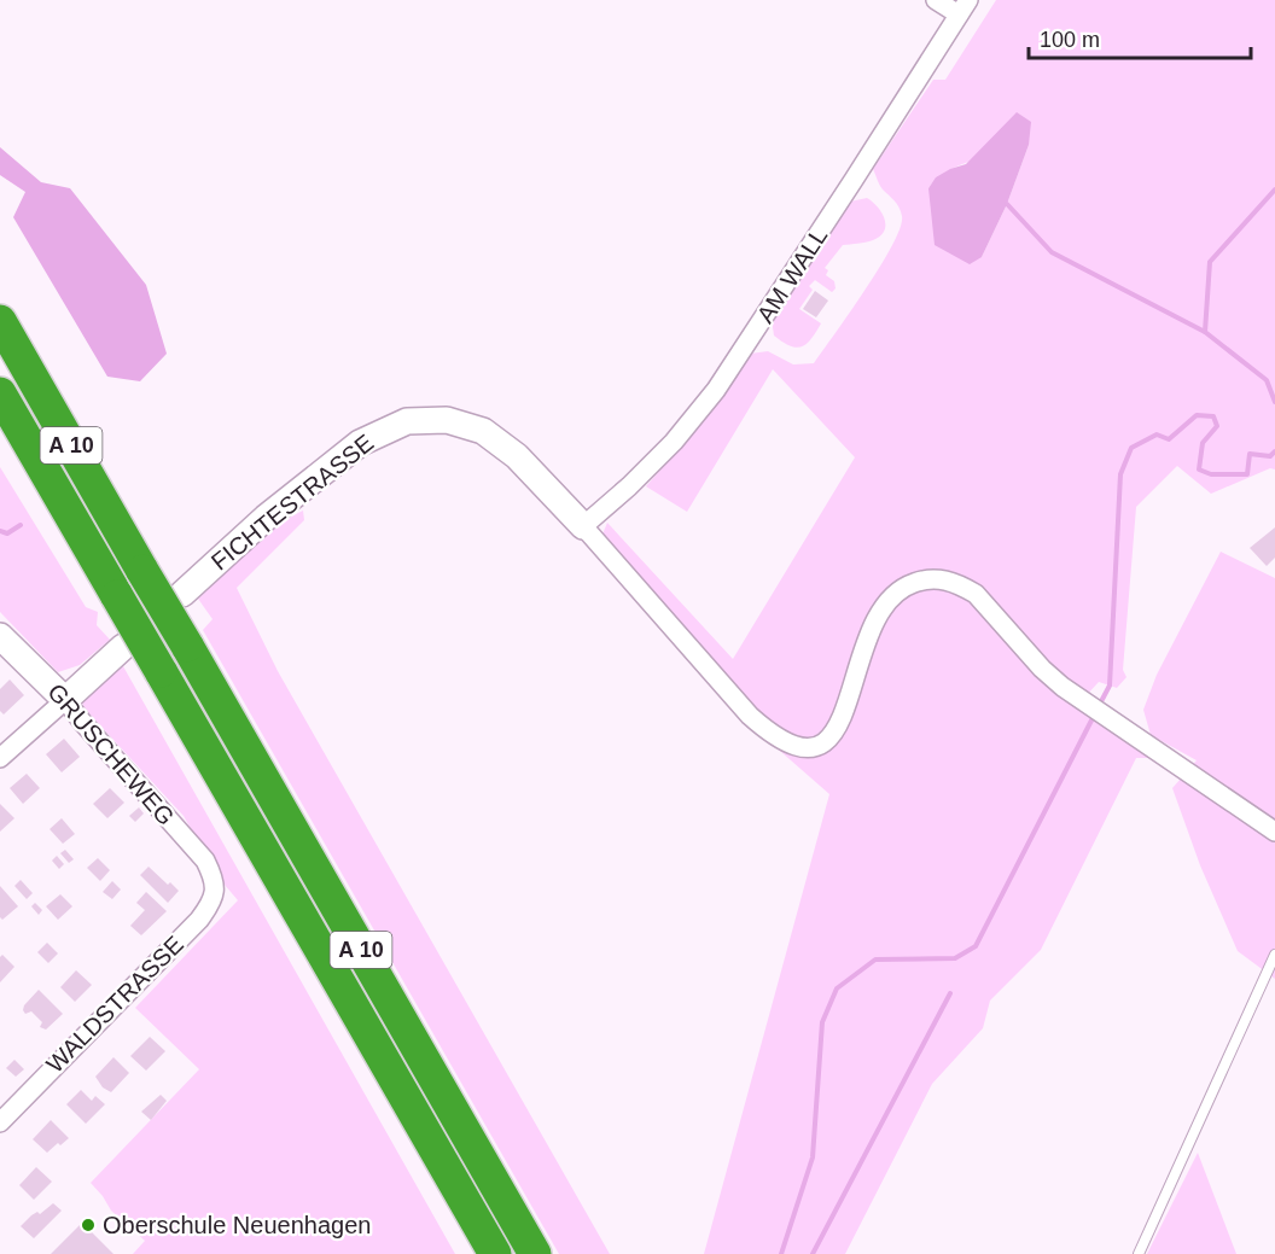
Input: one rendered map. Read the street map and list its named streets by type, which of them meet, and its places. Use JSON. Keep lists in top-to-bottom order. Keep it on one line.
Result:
{"streets":{"highway":["A 10"],"street":["AM WALL","FICHTESTRASSE","GRUSCHEWEG","WALDSTRASSE"]},"crossings":[["AM WALL","FICHTESTRASSE"],["GRUSCHEWEG","WALDSTRASSE"]],"places":["Oberschule Neuenhagen"],"scale_bar":"100 m"}
